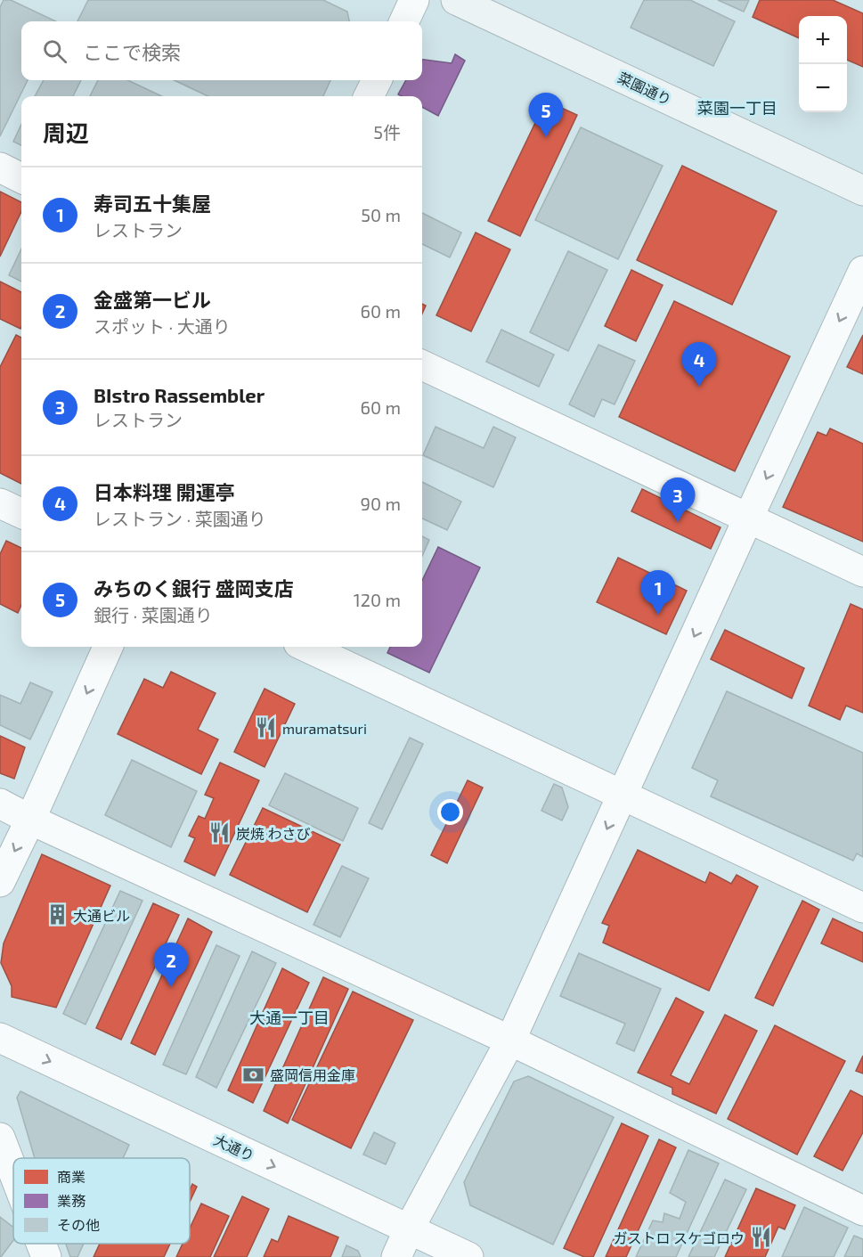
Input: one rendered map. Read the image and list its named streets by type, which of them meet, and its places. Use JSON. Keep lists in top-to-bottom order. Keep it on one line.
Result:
{"streets":{"street":["菜園通り","大通り"]},"districts":["菜園一丁目","大通一丁目"],"places":{"restaurant":["muramatsuri","炭焼 わさび","ガストロ スケゴロウ"],"building":["大通ビル"],"bank":["盛岡信用金庫"]},"legend":["商業","業務","その他"],"page":{"map_buttons":["+","−"],"search":"ここで検索","pins":["5","4","3","1","2"],"heading":["周辺","5件"],"list":[{"mark":"1","name":"寿司五十集屋","note":"レストラン","value":"50 m"},{"mark":"2","name":"金盛第一ビル","note":"スポット · 大通り","value":"60 m"},{"mark":"3","name":"BIstro Rassembler","note":"レストラン","value":"60 m"},{"mark":"4","name":"日本料理 開運亭","note":"レストラン · 菜園通り","value":"90 m"},{"mark":"5","name":"みちのく銀行 盛岡支店","note":"銀行 · 菜園通り","value":"120 m"}]}}
